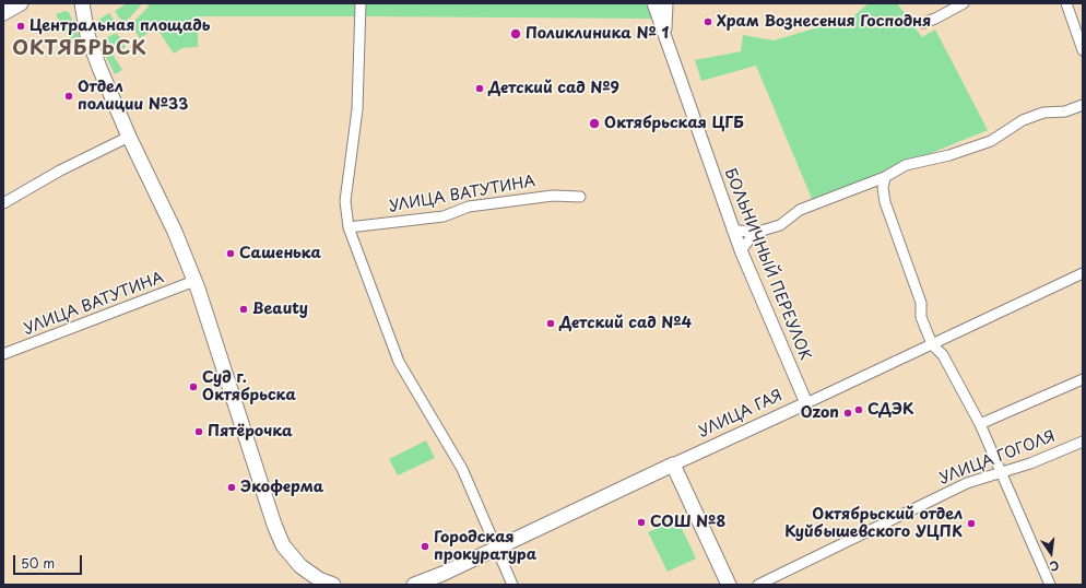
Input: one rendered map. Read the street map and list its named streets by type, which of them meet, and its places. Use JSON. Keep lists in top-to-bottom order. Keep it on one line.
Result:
{"streets":{"main road":["УЛИЦА ГАЯ"],"street":["УЛИЦА ВАТУТИНА","БОЛЬНИЧНЫЙ ПЕРЕУЛОК","УЛИЦА ГОГОЛЯ"]},"crossings":[["БОЛЬНИЧНЫЙ ПЕРЕУЛОК","УЛИЦА ГАЯ"]],"districts":["ОКТЯБРЬСК"],"places":["Храм Вознесения Господня","Центральная площадь","Поликлиника № 1","Детский сад №9","Отдел полиции №33","Октябрьская ЦГБ","Сашенька","Beauty","Детский сад №4","Суд г. Октябрьска","СДЭК","Ozon","Пятёрочка","Экоферма","СОШ №8","Октябрьский отдел Куйбышевского УЦПК","Городская прокуратура"],"scale_bar":"50 m","north":"bottom"}
